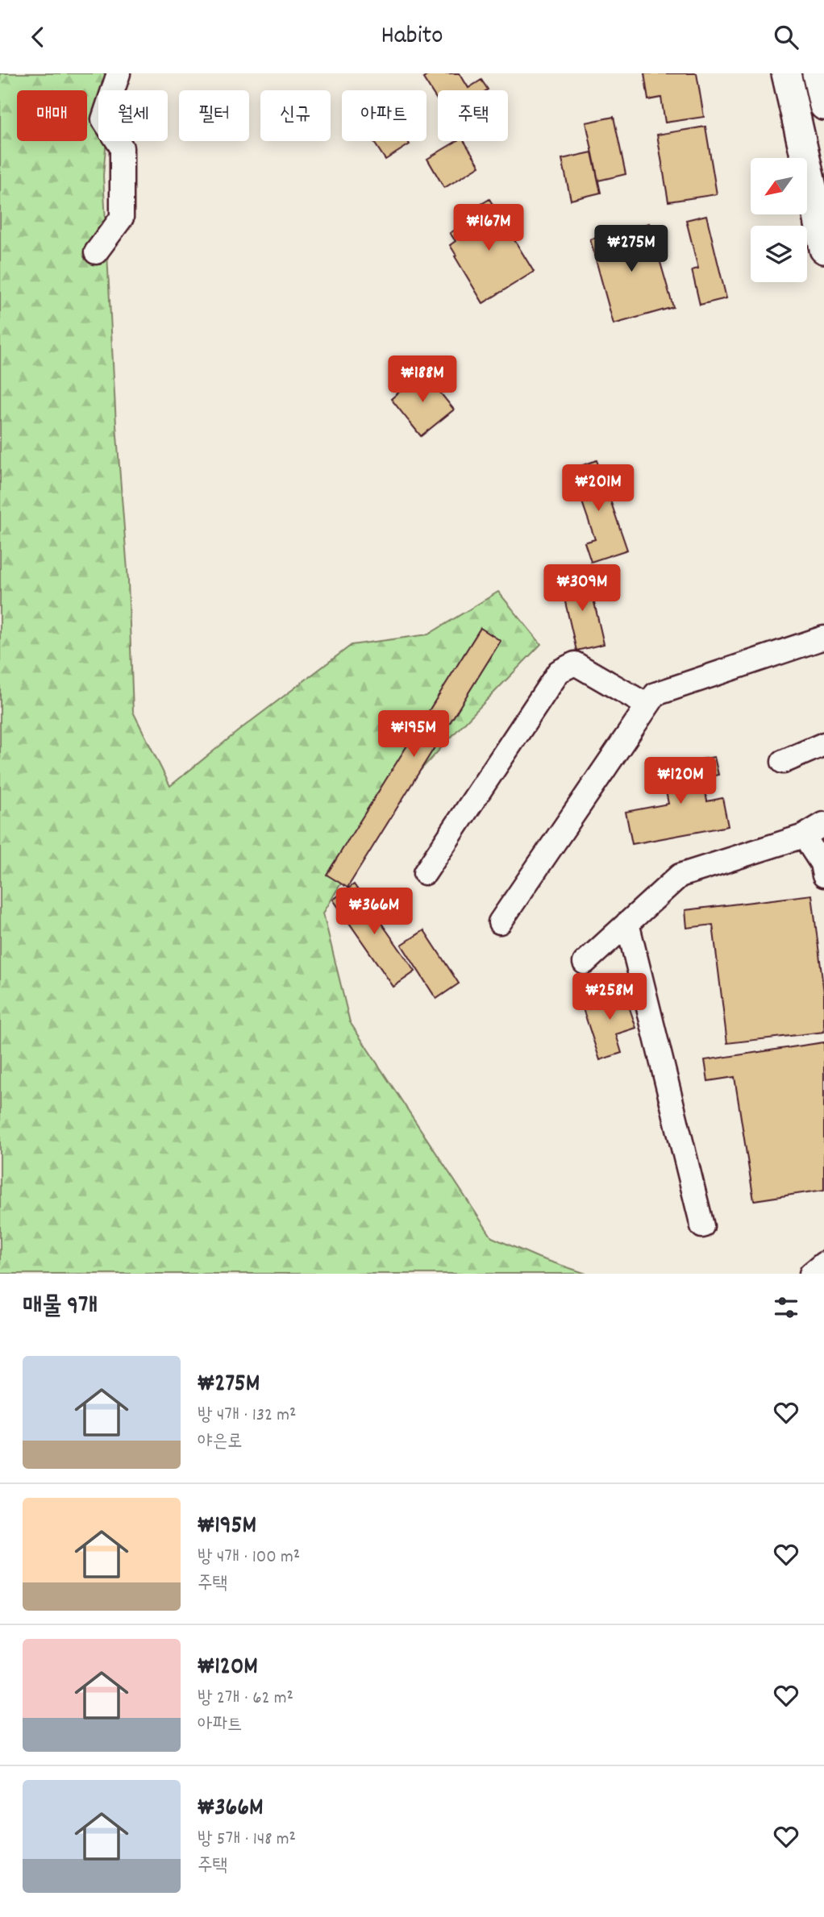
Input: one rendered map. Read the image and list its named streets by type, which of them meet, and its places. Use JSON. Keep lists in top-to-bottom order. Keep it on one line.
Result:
{"north":"bottom left","page":{"header":"Habito","chip":["매매","월세","필터","신규","아파트","주택"],"price":["₩167M","₩275M","₩188M","₩201M","₩309M","₩195M","₩120M","₩366M","₩258M"],"heading":"매물 9개","list":[{"name":"₩275M","note":"방 4개 · 132 m² · 야은로"},{"name":"₩195M","note":"방 4개 · 100 m² · 주택"},{"name":"₩120M","note":"방 2개 · 62 m² · 아파트"},{"name":"₩366M","note":"방 5개 · 148 m² · 주택"}]}}
